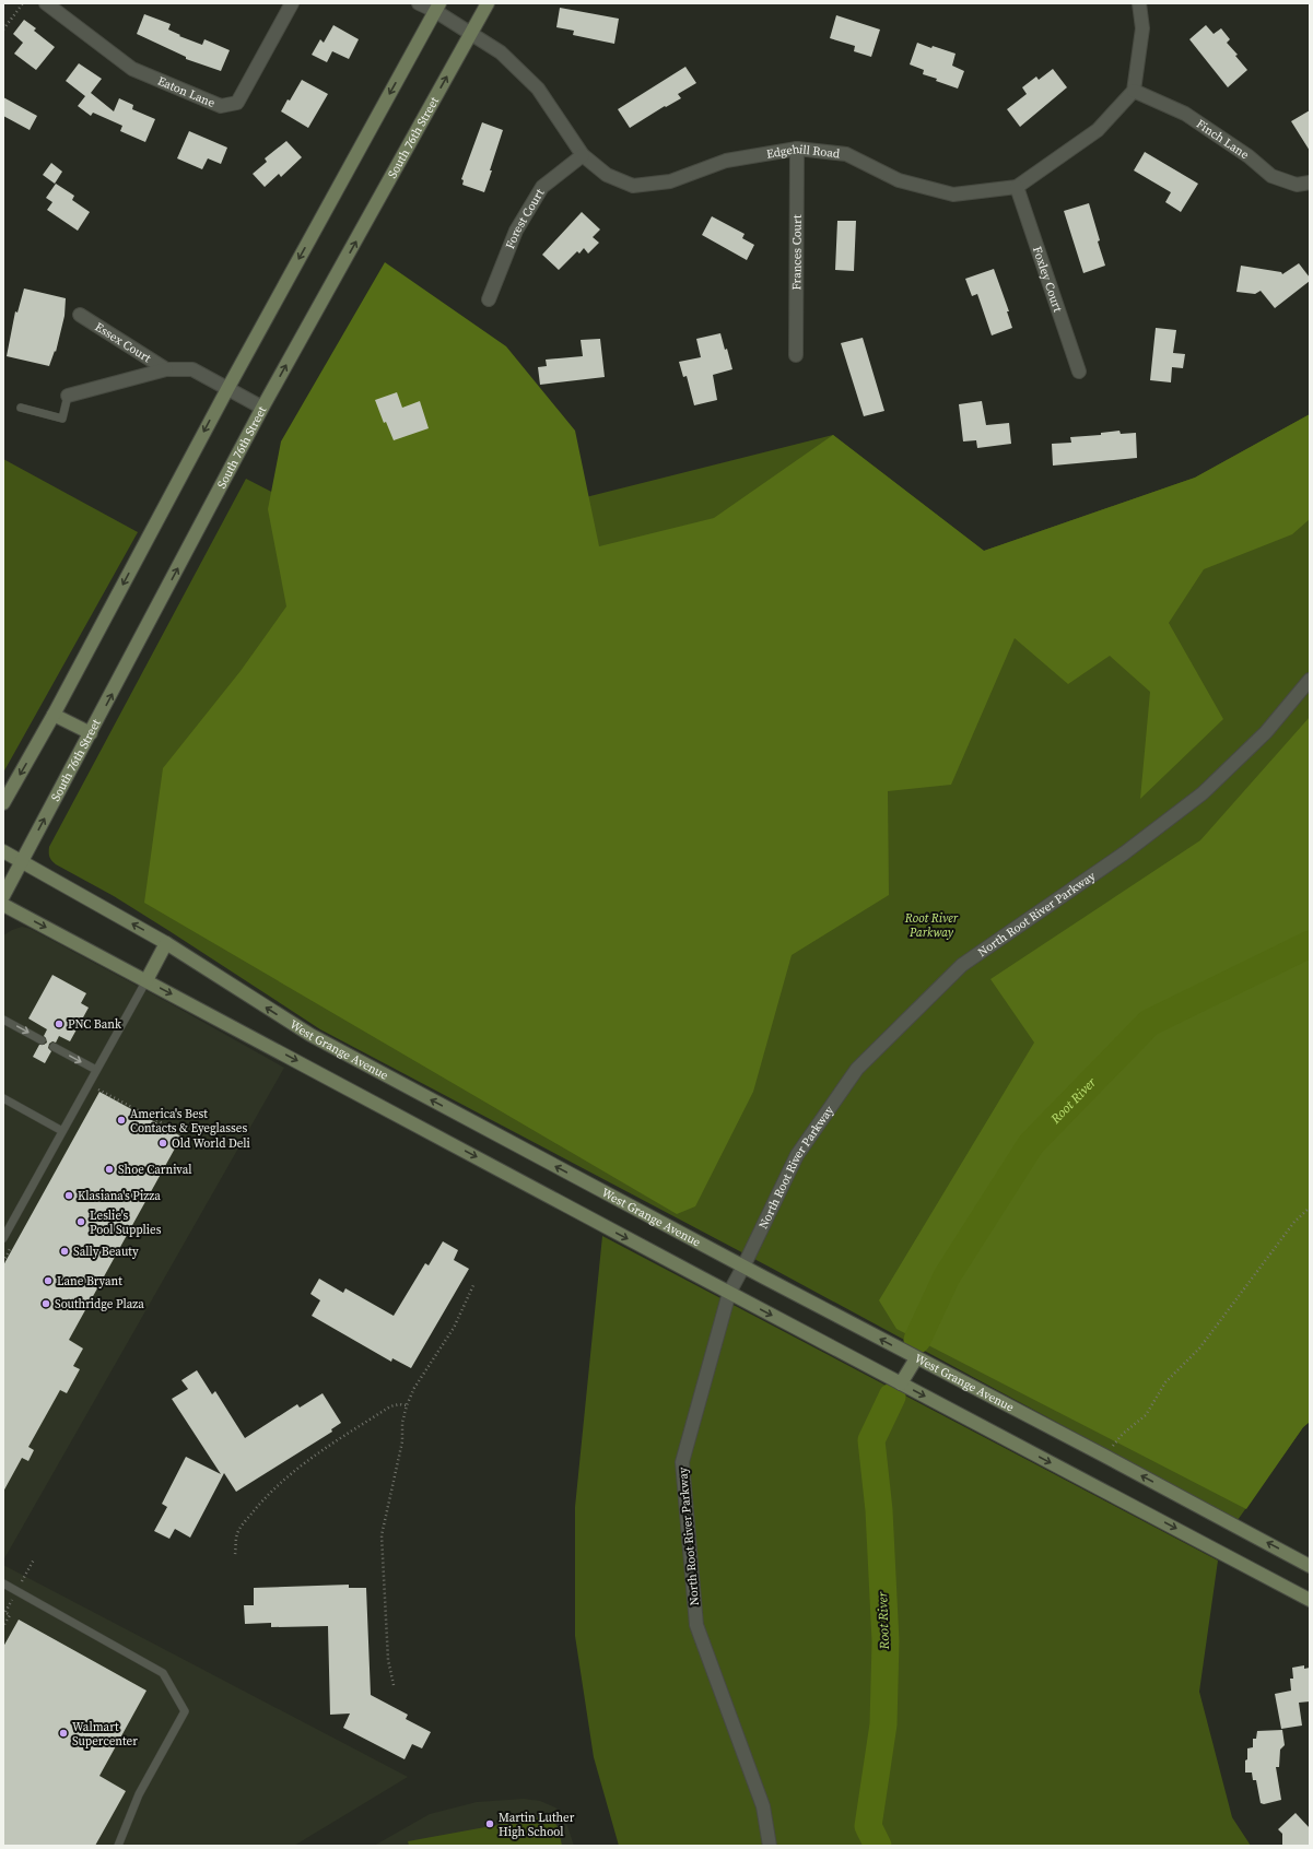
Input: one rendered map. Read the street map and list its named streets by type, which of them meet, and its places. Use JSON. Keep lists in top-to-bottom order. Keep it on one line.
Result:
{"streets":{"street":["Eaton Lane","South 76th Street","Finch Lane","Edgehill Road","Forest Court","Frances Court","Foxley Court","Essex Court","North Root River Parkway","West Grange Avenue"]},"crossings":[["South 76th Street","Edgehill Road"],["South 76th Street","Essex Court"],["South 76th Street","West Grange Avenue"],["Finch Lane","Edgehill Road"],["Edgehill Road","Forest Court"],["Edgehill Road","Frances Court"],["Edgehill Road","Foxley Court"],["North Root River Parkway","West Grange Avenue"]],"water":["Root River"],"parks":["Root River Parkway"],"places":["PNC Bank","America's Best Contacts & Eyeglasses","Old World Deli","Shoe Carnival","Klasiana's Pizza","Leslie's Pool Supplies","Sally Beauty","Lane Bryant","Southridge Plaza","Walmart Supercenter","Martin Luther High School"]}
